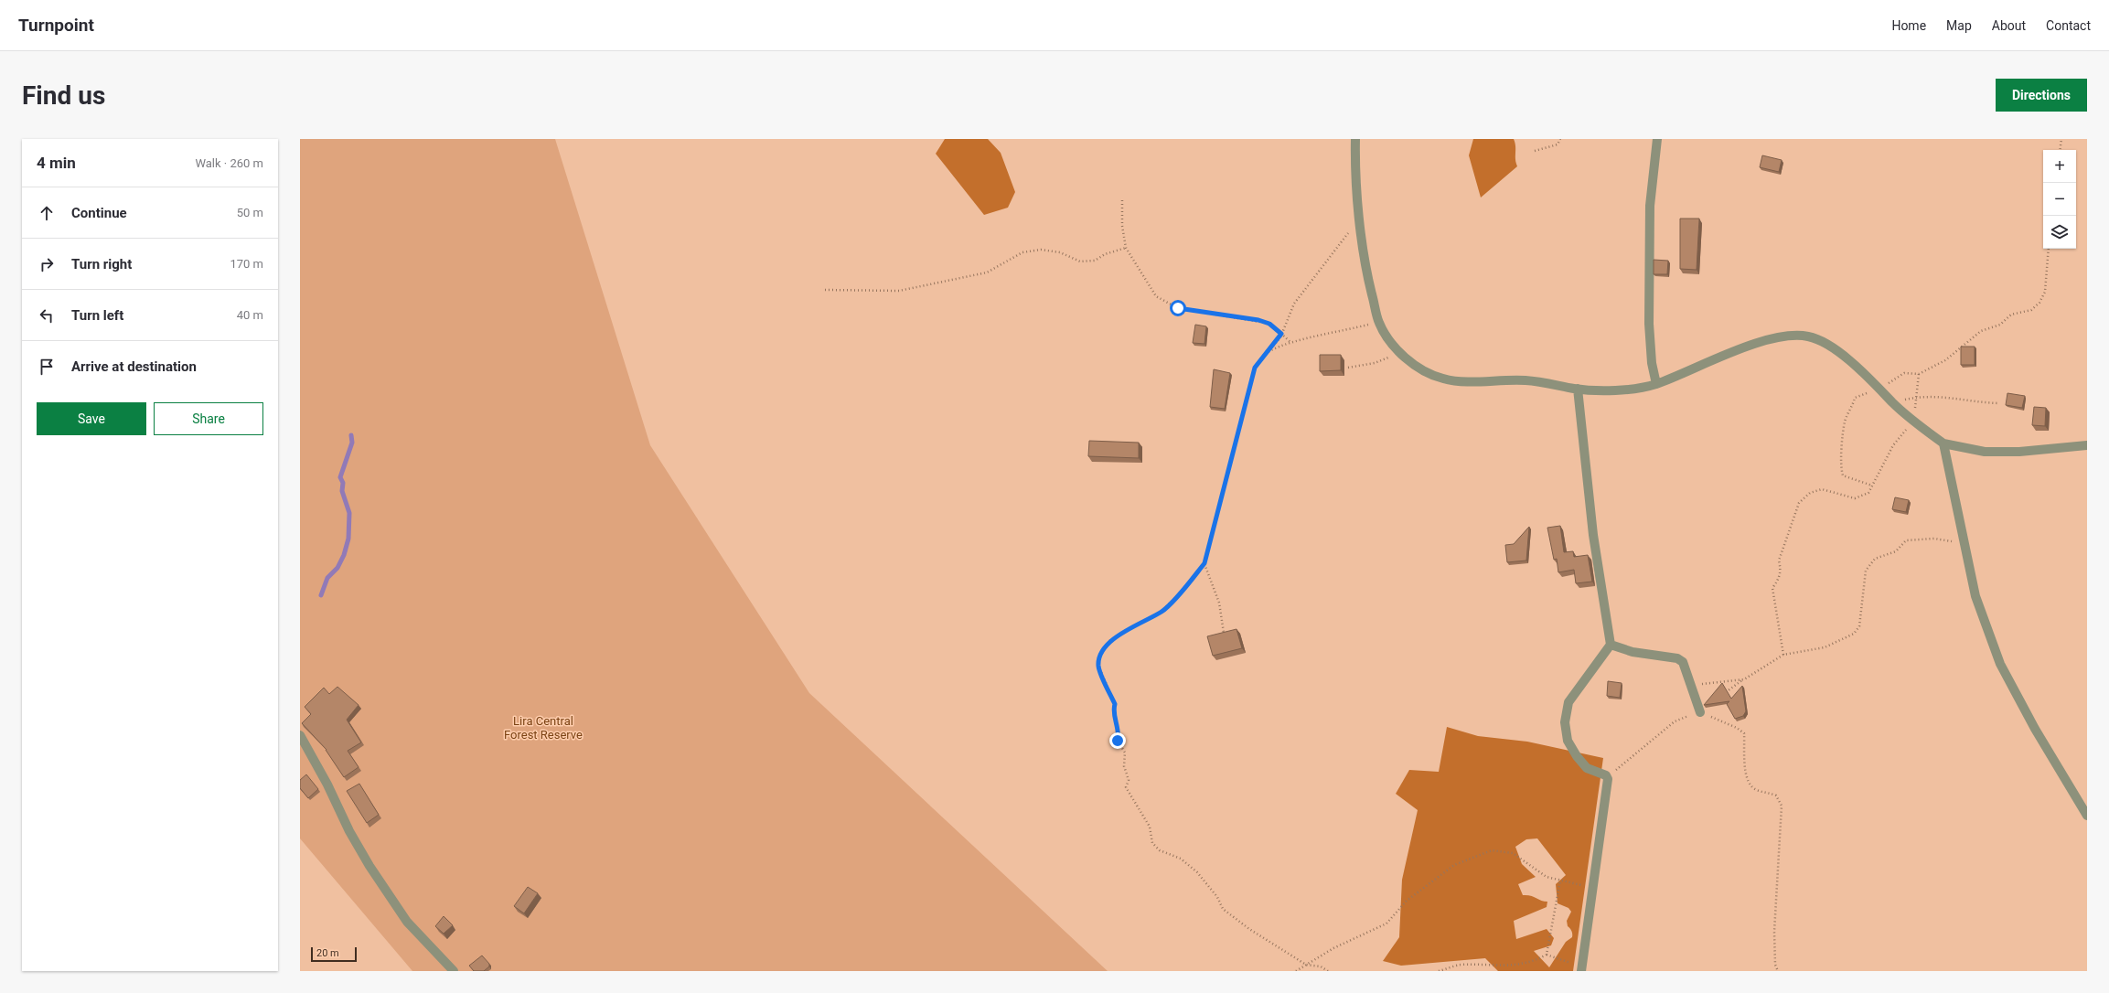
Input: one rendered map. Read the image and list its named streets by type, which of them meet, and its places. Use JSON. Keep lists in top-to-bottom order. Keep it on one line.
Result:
{"parks":["Lira Central Forest Reserve"],"scale_bar":"20 m","page":{"header":"Turnpoint","nav":["Home","Map","About","Contact"],"buttons":["Directions",["Save","Share"]],"title":"Find us","heading":["4 min","Walk · 260 m"],"map_buttons":["+","−"],"list":[["Continue","50 m"],["Turn right","170 m"],["Turn left","40 m"],"Arrive at destination"],"scale":"20 m"}}
